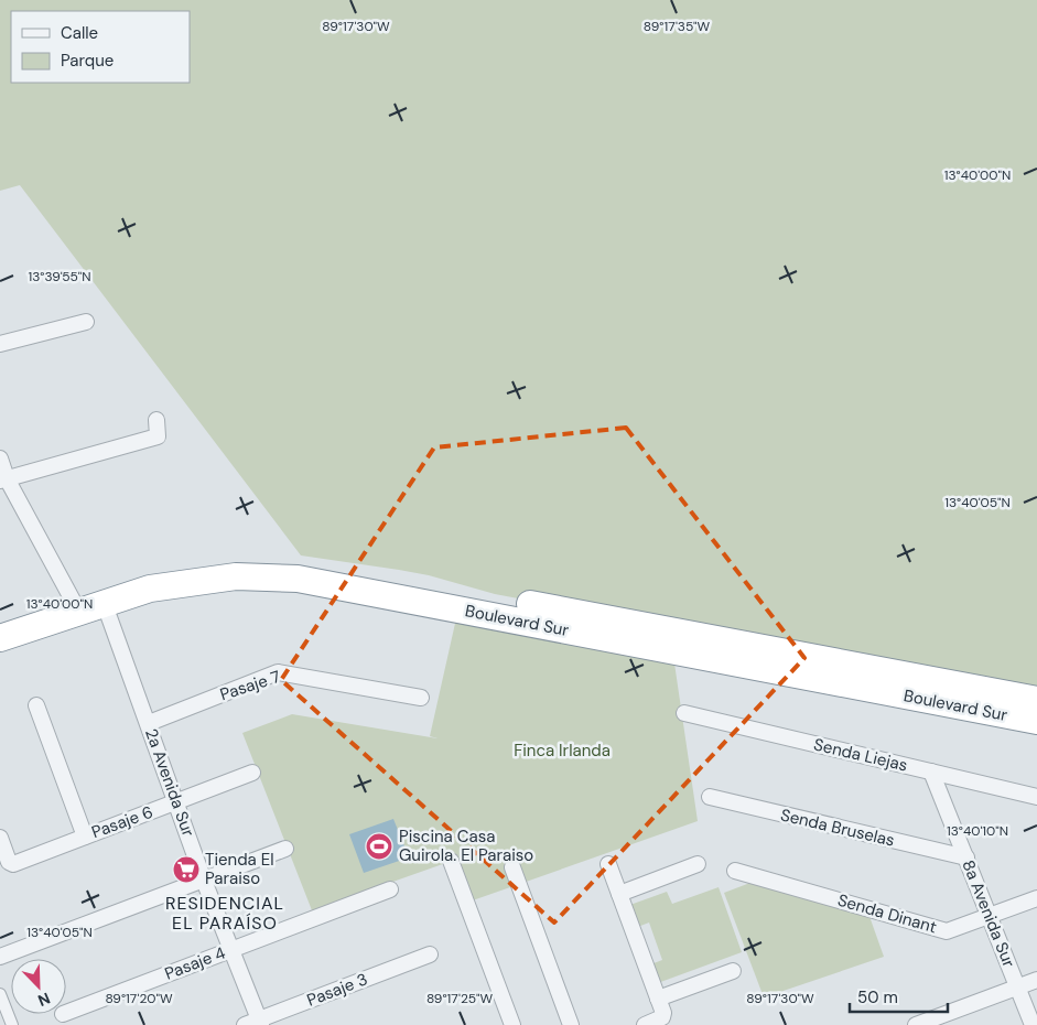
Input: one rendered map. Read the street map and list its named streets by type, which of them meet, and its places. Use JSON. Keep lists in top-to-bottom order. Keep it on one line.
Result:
{"streets":{"highway":["Boulevard Sur"],"street":["Pasaje 7","Senda Liejas","2a Avenida Sur","Pasaje 6","Senda Bruselas","Senda Dinant","8a Avenida Sur","Pasaje 4","Pasaje 3"]},"crossings":[["Boulevard Sur","2a Avenida Sur"],["Pasaje 7","2a Avenida Sur"],["Senda Liejas","8a Avenida Sur"],["2a Avenida Sur","Pasaje 6"],["2a Avenida Sur","Pasaje 4"],["2a Avenida Sur","Pasaje 3"],["Senda Bruselas","8a Avenida Sur"],["Senda Dinant","8a Avenida Sur"]],"districts":["RESIDENCIAL EL PARAÍSO"],"parks":["Finca Irlanda"],"places":{"sports":["Piscina Casa Guirola. El Paraiso"],"supermarket":["Tienda El Paraiso"]},"legend":["Calle","Parque"],"scale_bar":"50 m","north":"bottom right","coordinates":["89°17'30\"W","89°17'35\"W","13°40'00\"N","13°39'55\"N","13°40'05\"N","13°40'10\"N","89°17'20\"W","89°17'25\"W"]}
